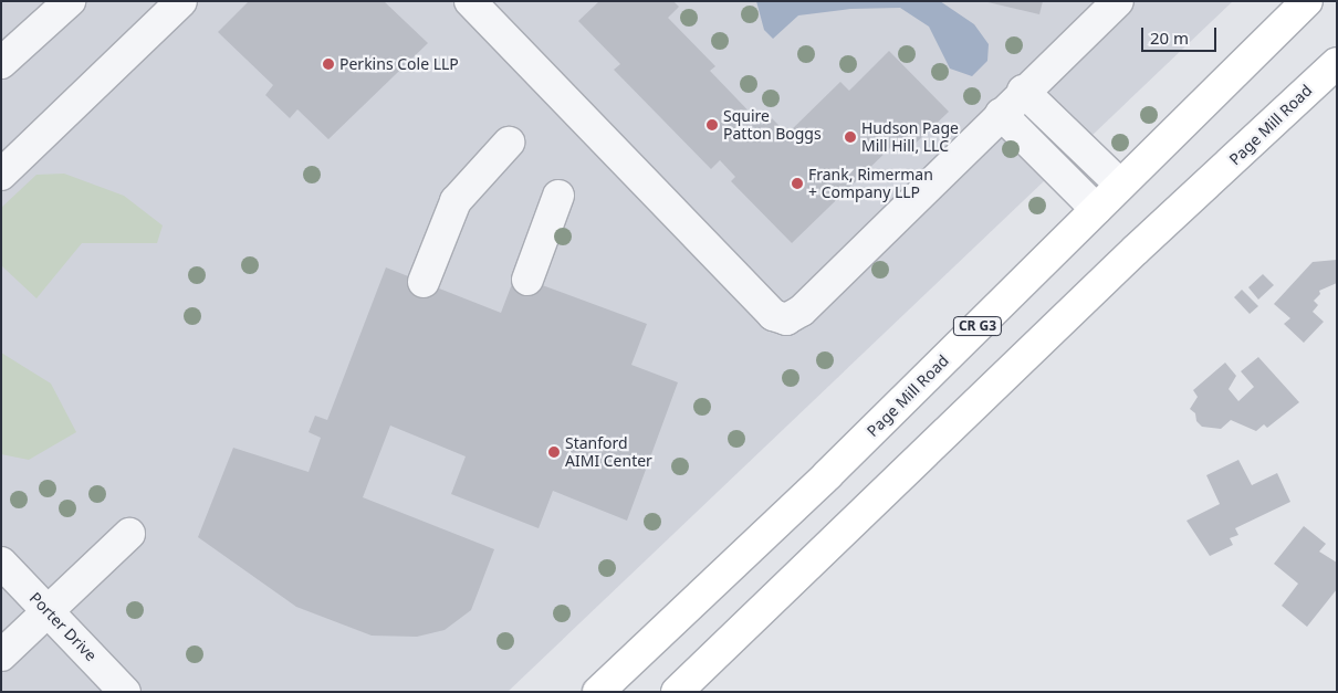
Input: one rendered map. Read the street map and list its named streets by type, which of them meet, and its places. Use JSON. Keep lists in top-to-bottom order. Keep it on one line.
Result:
{"streets":{"main road":["Page Mill Road","CR G3"],"street":["Porter Drive"]},"places":["Perkins Cole LLP","Squire Patton Boggs","Hudson Page Mill Hill, LLC","Frank, Rimerman + Company LLP","Stanford AIMI Center"],"scale_bar":"20 m"}
